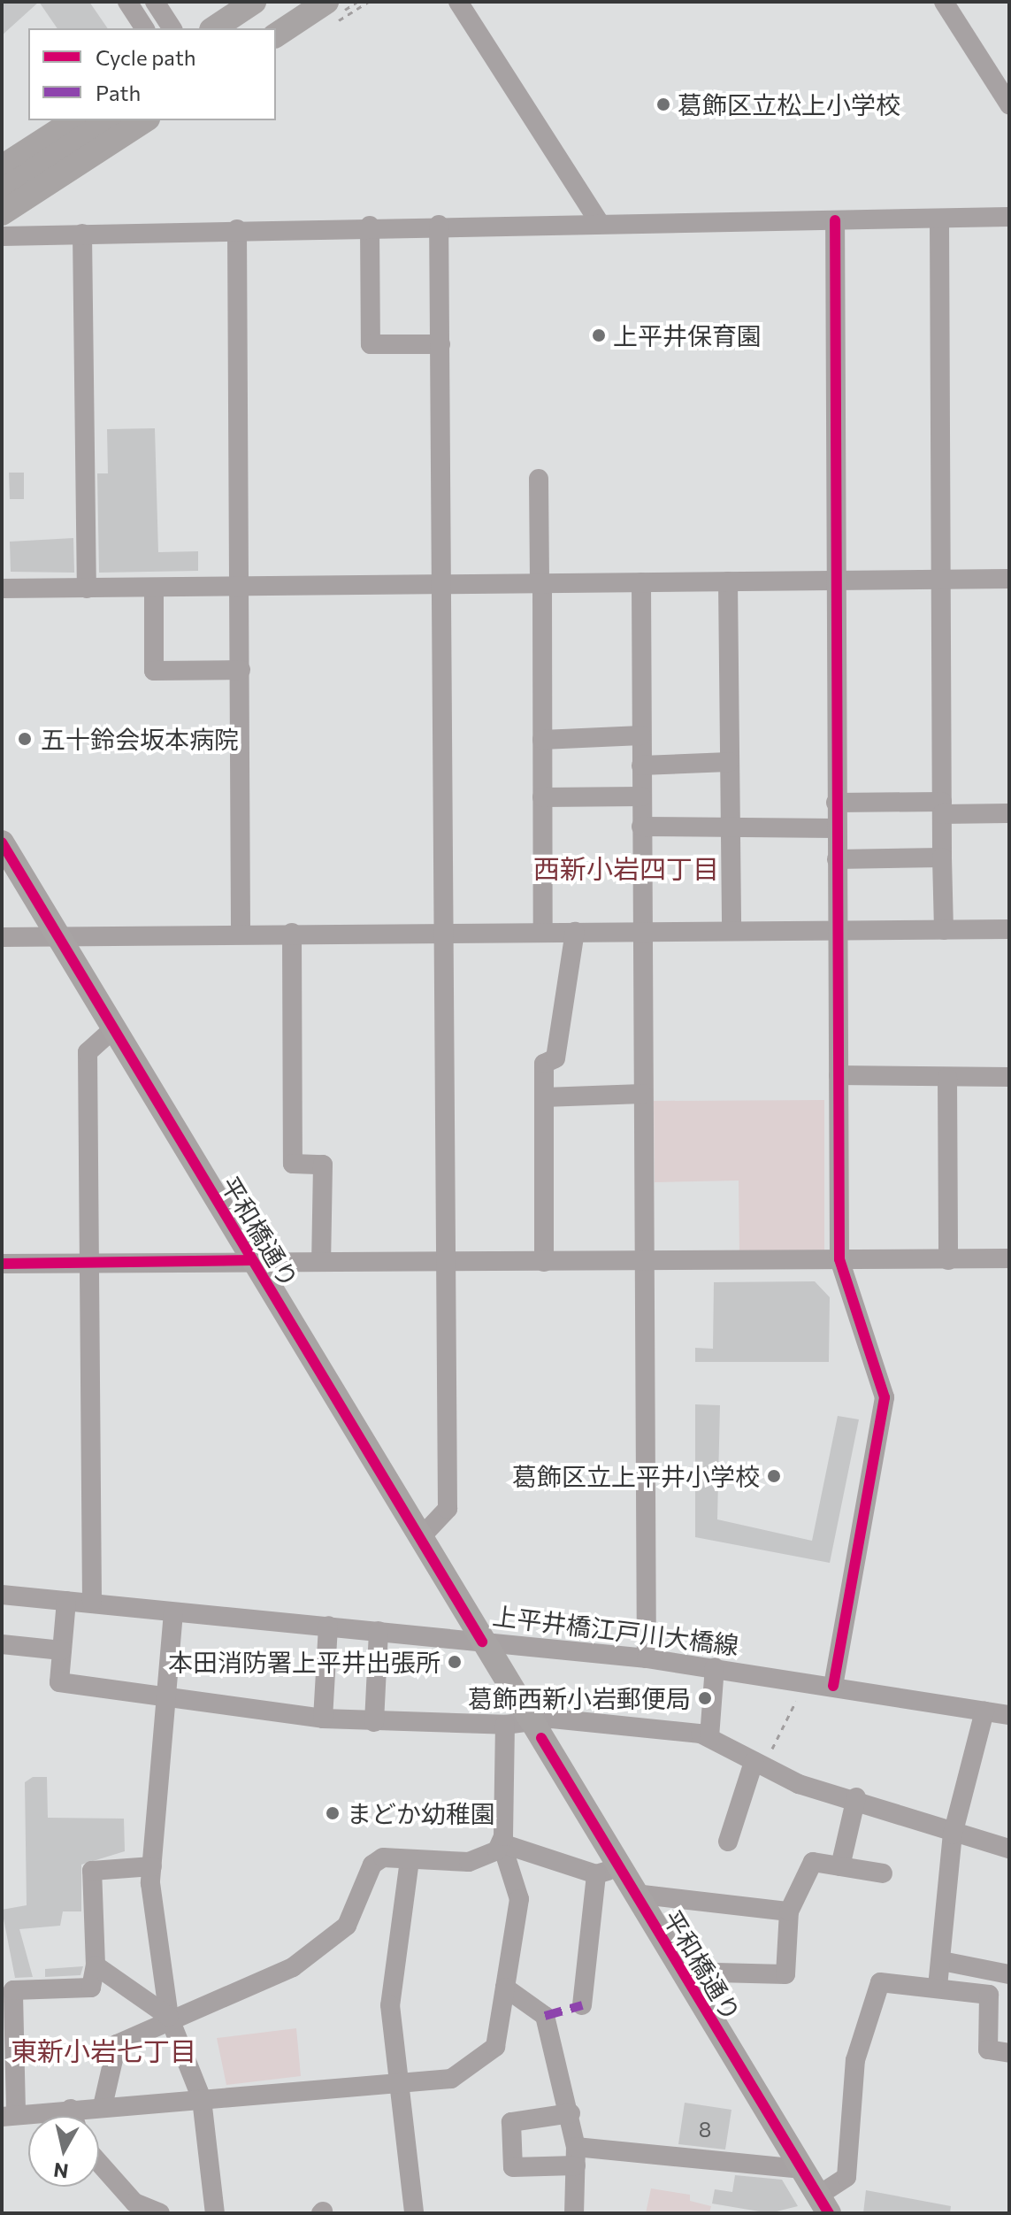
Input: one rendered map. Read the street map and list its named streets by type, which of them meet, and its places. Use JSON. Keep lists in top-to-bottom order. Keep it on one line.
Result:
{"streets":{"main road":["平和橋通り"],"street":["上平井橋江戸川大橋線"]},"crossings":[["平和橋通り","上平井橋江戸川大橋線"]],"districts":["西新小岩四丁目","東新小岩七丁目"],"places":["葛飾区立松上小学校","上平井保育園","五十鈴会坂本病院","葛飾区立上平井小学校","本田消防署上平井出張所","葛飾西新小岩郵便局","まどか幼稚園"],"house_numbers":["8"],"legend":["Cycle path","Path"],"north":"bottom"}
